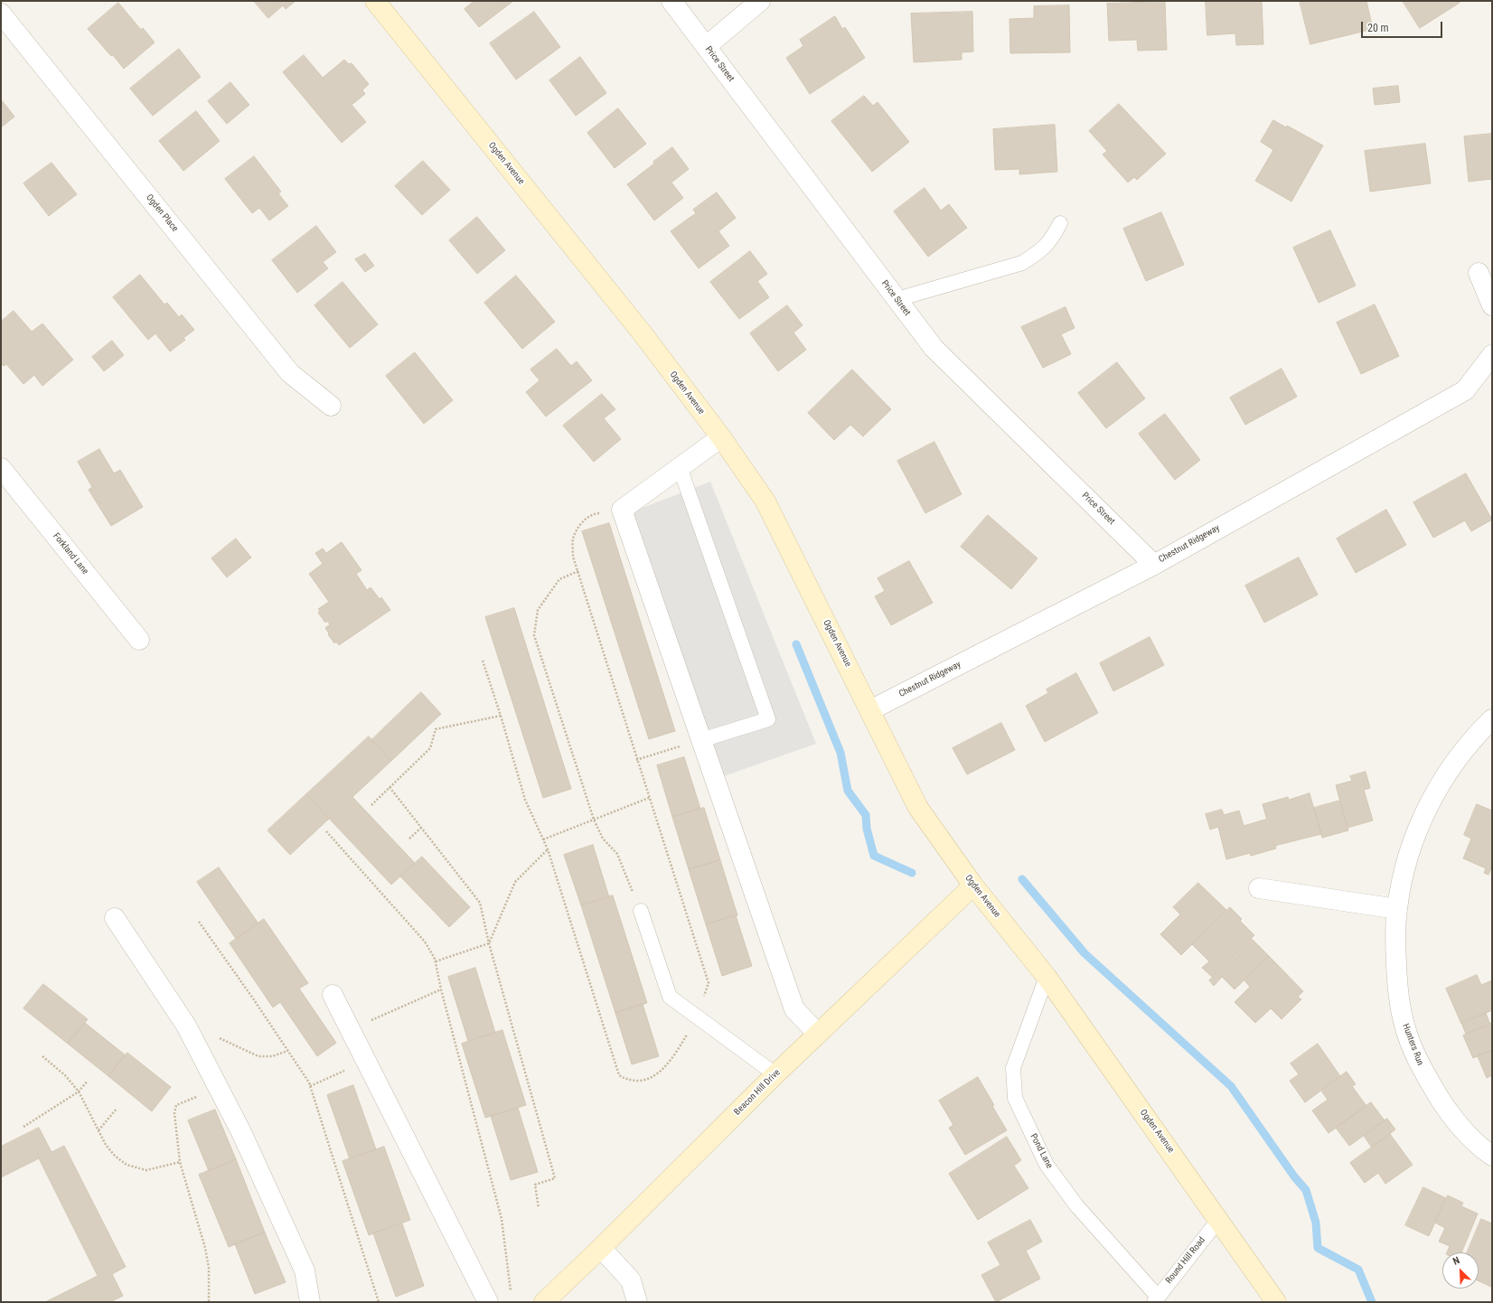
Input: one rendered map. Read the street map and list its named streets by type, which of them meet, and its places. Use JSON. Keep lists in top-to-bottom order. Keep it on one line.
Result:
{"streets":{"street":["Price Street","Ogden Avenue","Ogden Place","Chestnut Ridgeway","Forkland Lane","Hunters Run","Beacon Hill Drive"],"lane":["Pond Lane","Round Hill Road"]},"crossings":[["Price Street","Chestnut Ridgeway"],["Ogden Avenue","Chestnut Ridgeway"],["Ogden Avenue","Beacon Hill Drive"],["Ogden Avenue","Pond Lane"],["Ogden Avenue","Round Hill Road"],["Pond Lane","Round Hill Road"]],"scale_bar":"20 m","north":"top left"}
